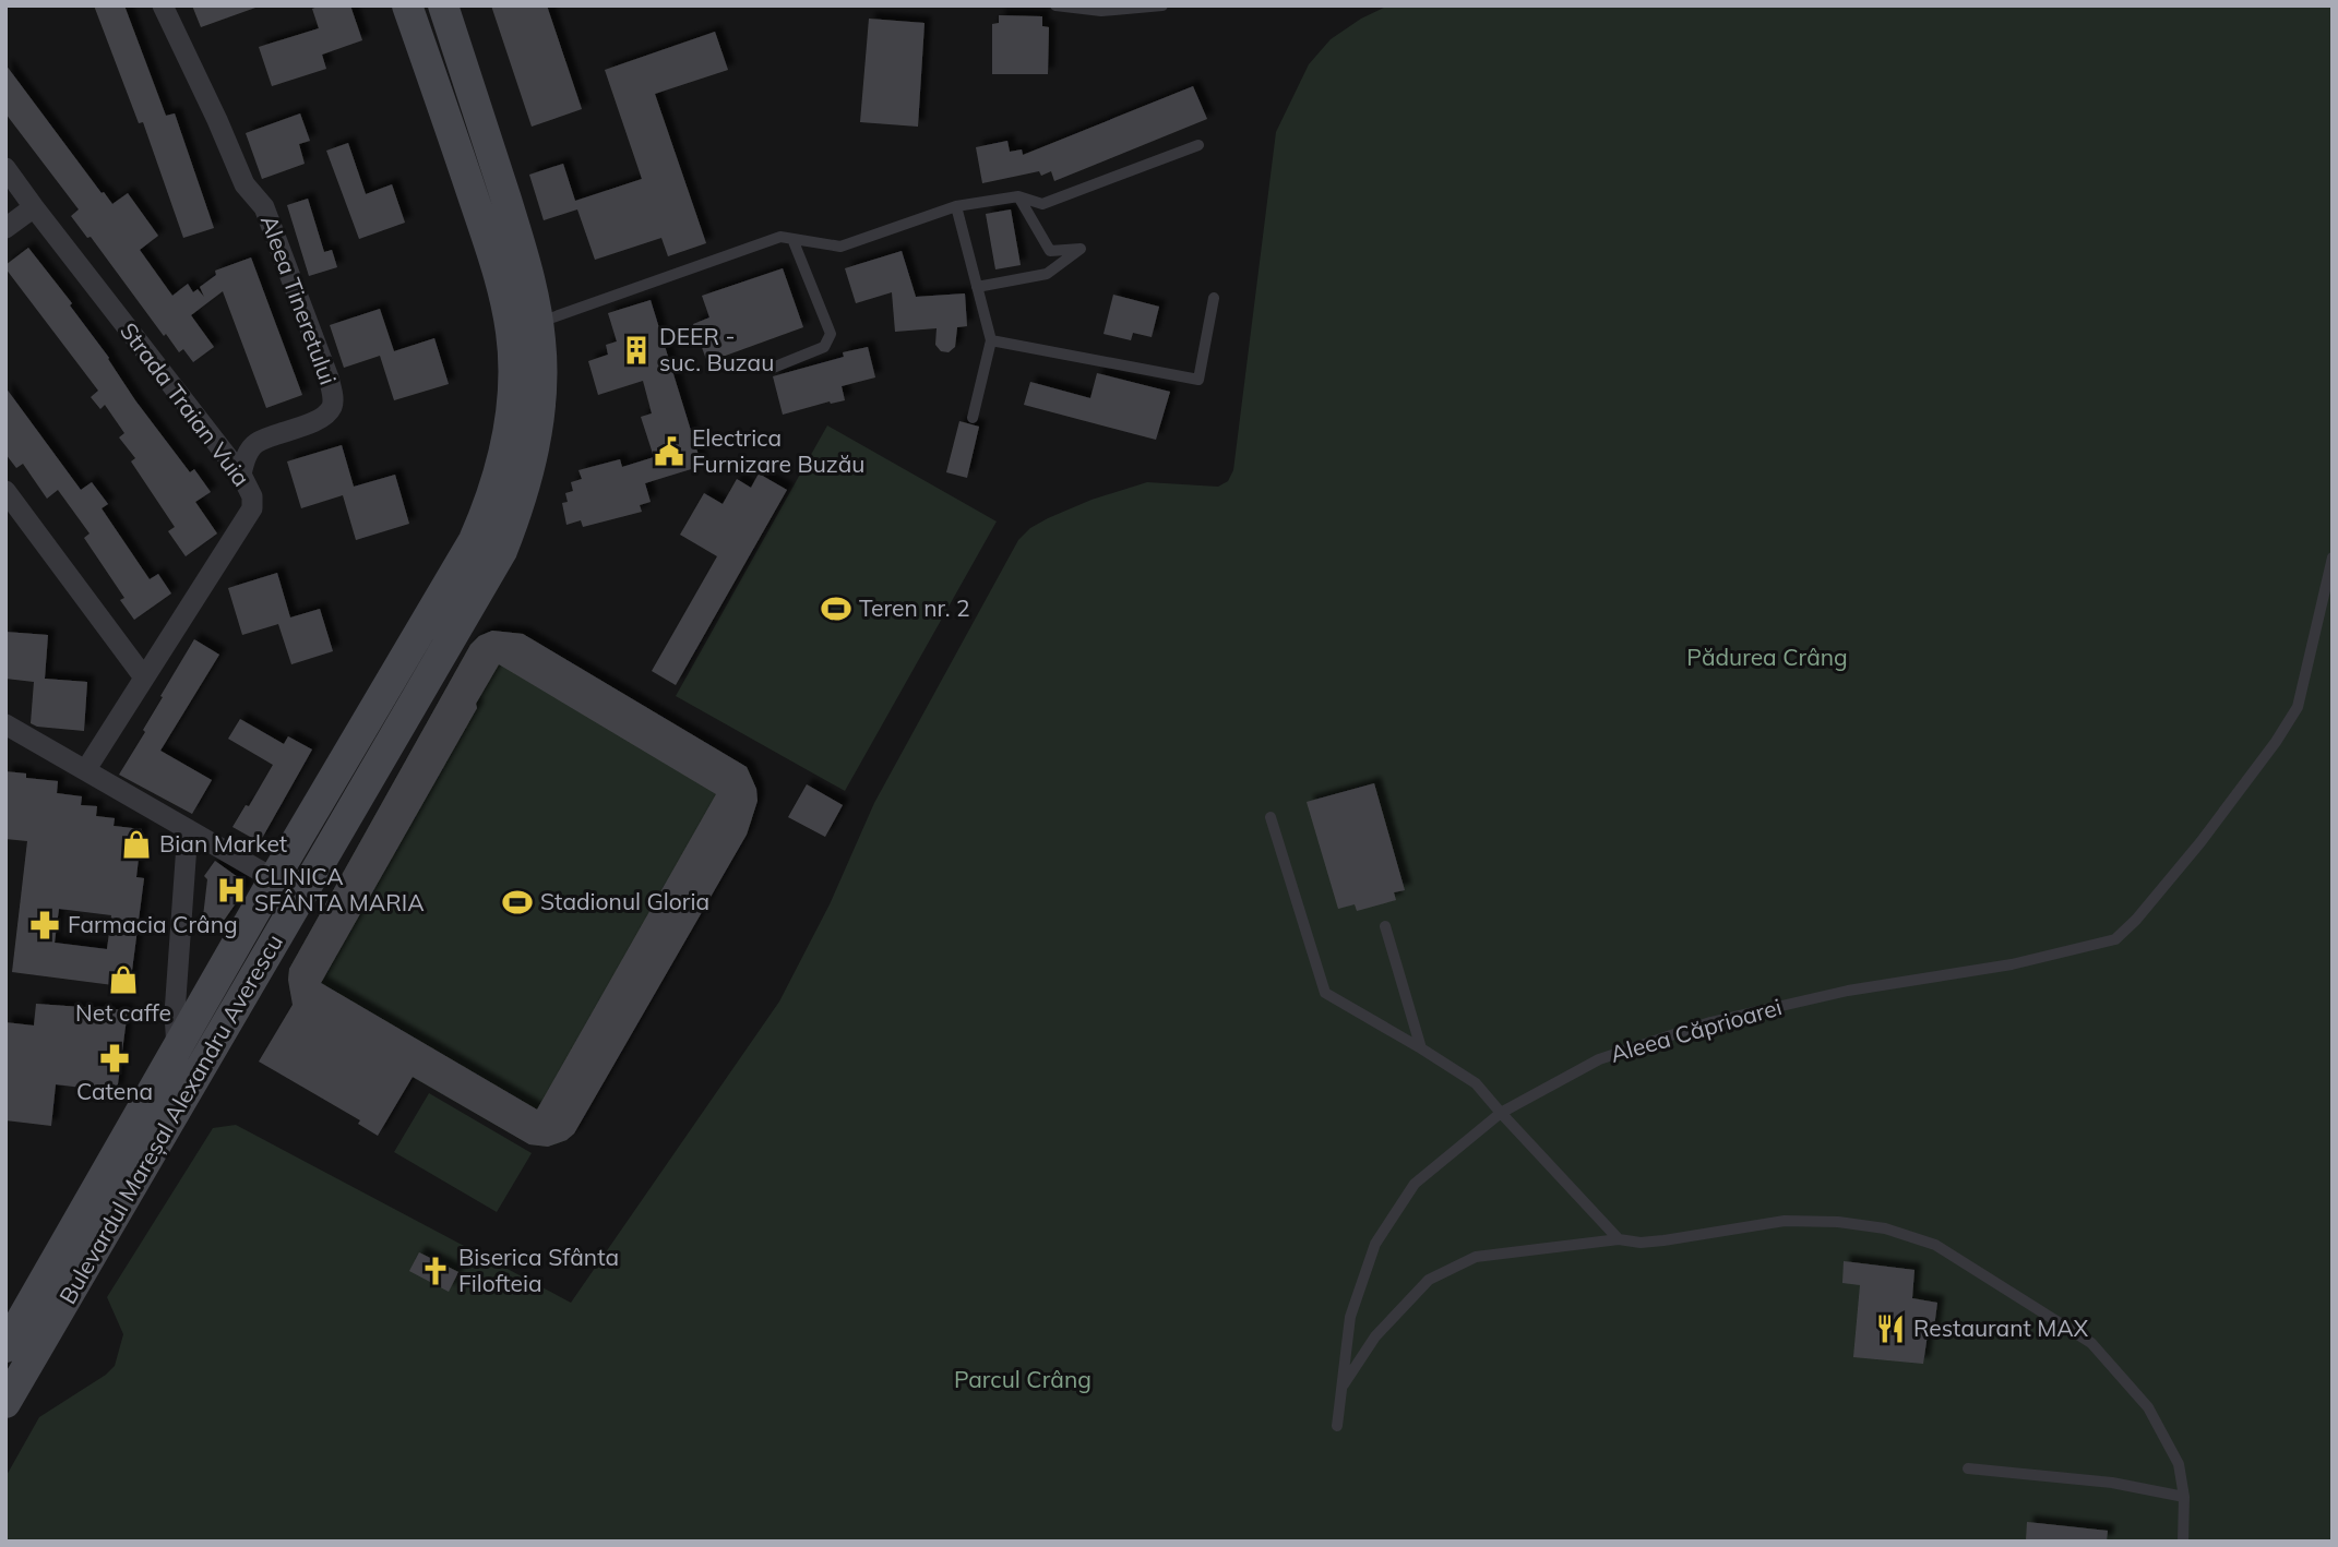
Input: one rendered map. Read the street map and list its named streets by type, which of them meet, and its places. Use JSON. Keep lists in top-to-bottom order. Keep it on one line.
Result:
{"streets":{"main road":["Bulevardul Mareșal Alexandru Averescu"],"street":["Aleea Tineretului","Strada Traian Vuia"],"lane":["Aleea Căprioarei"]},"crossings":[["Aleea Tineretului","Strada Traian Vuia"]],"parks":["Pădurea Crâng","Parcul Crâng"],"places":{"building":["DEER - suc. Buzau"],"public building":["Electrica Furnizare Buzău"],"sports":["Teren nr. 2","Stadionul Gloria"],"shop":["Bian Market","Net caffe"],"hospital":["CLINICA SFÂNTA MARIA"],"pharmacy":["Farmacia Crâng","Catena"],"church":["Biserica Sfânta Filofteia"],"restaurant":["Restaurant MAX"]}}
